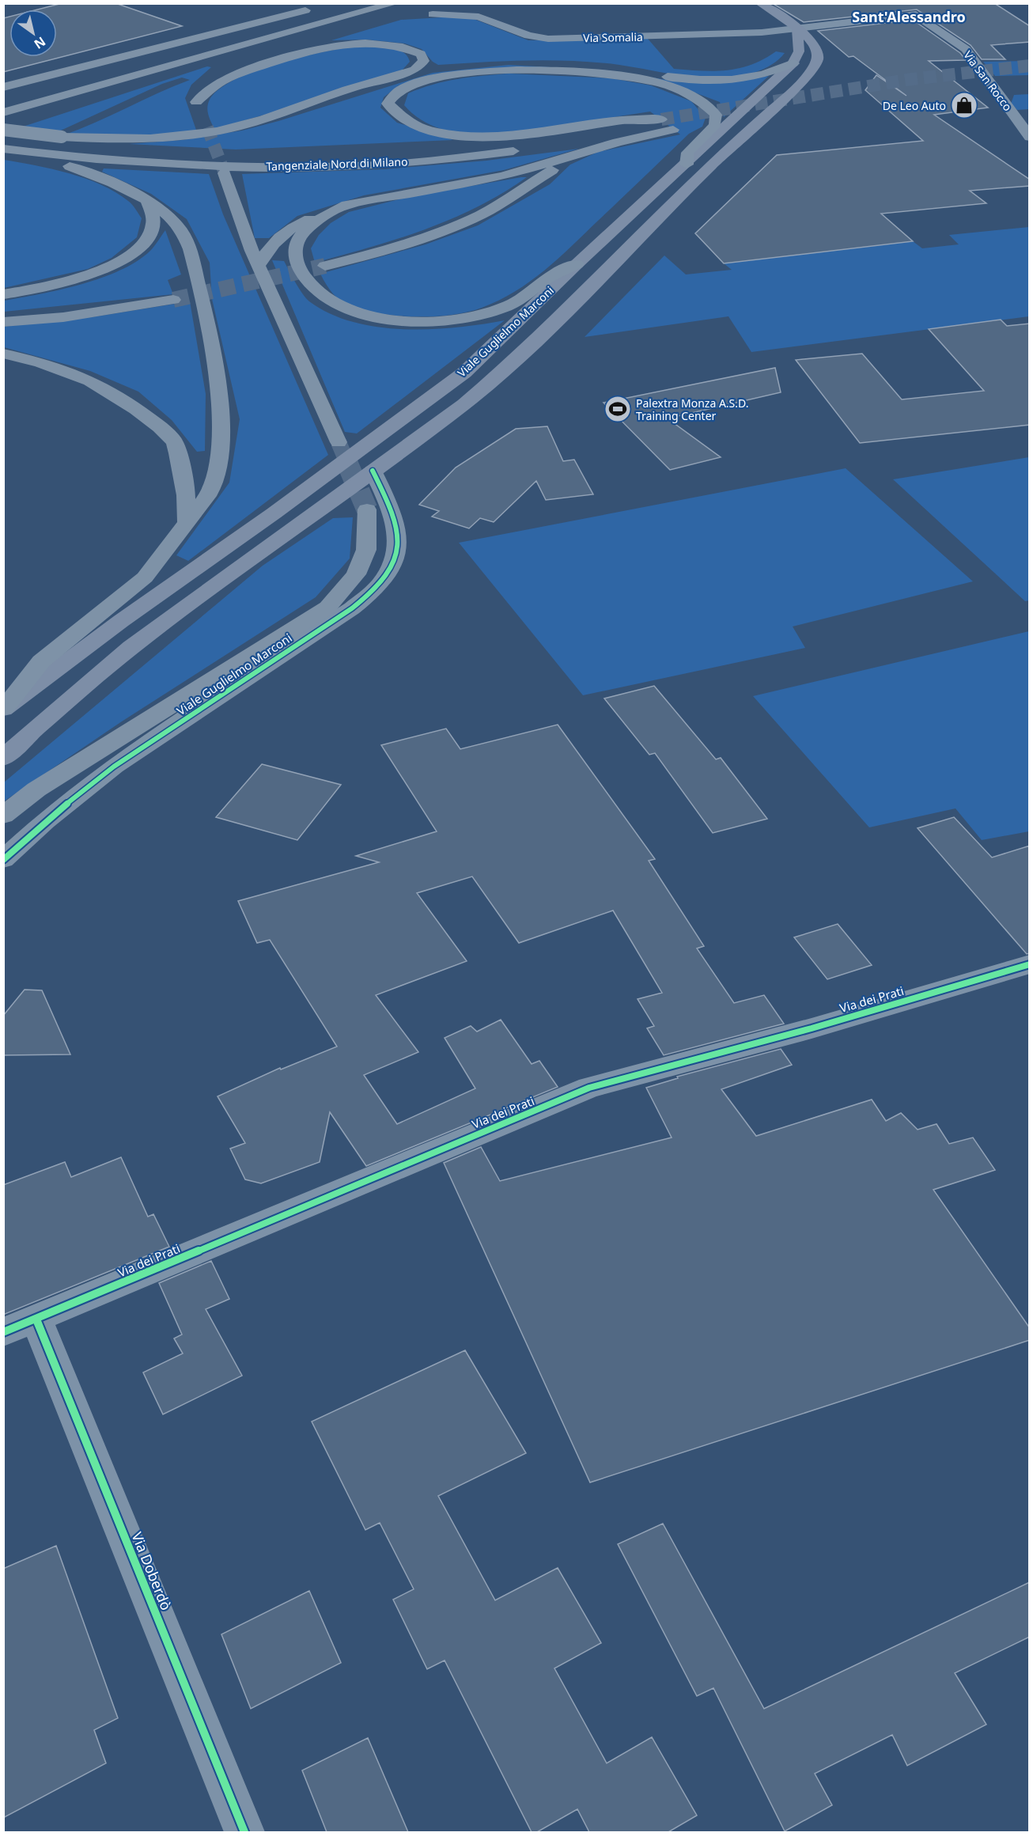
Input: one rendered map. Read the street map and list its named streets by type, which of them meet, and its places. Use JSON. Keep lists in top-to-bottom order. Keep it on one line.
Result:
{"streets":{"highway":["Tangenziale Nord di Milano"],"main road":["Viale Guglielmo Marconi"],"street":["Via Somalia","Via San Rocco","Via dei Prati","Via Doberdò"]},"crossings":[["Via Somalia","Via San Rocco"],["Via dei Prati","Via Doberdò"]],"districts":["Sant'Alessandro"],"places":{"shop":["De Leo Auto"],"sports":["Palextra Monza A.S.D. Training Center"]},"north":"bottom right"}
